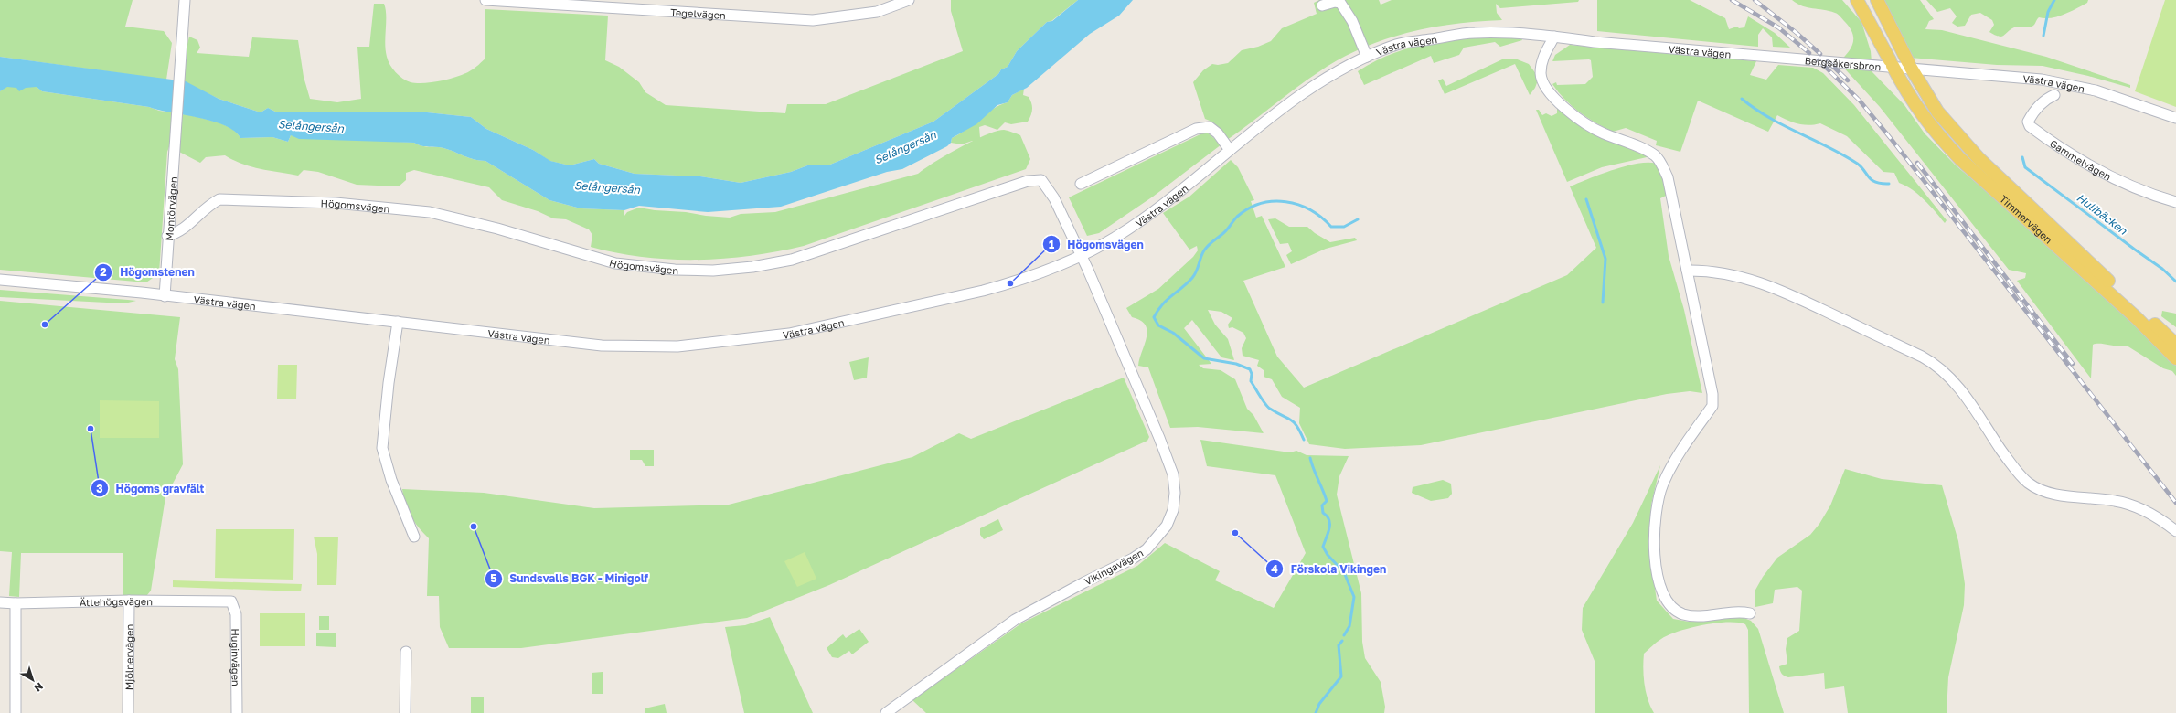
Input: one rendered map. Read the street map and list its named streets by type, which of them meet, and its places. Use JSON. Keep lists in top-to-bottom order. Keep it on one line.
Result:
{"streets":{"main road":["Timmervägen"],"street":["Tegelvägen","Västra vägen","Bergsåkersbron","Gammelvägen","Högomsvägen","Montörvägen","Vikingavägen","Ättehögsvägen","Mjölnervägen","Huginvägen"]},"crossings":[["Västra vägen","Bergsåkersbron"],["Västra vägen","Högomsvägen"],["Västra vägen","Montörvägen"],["Västra vägen","Vikingavägen"],["Bergsåkersbron","Timmervägen"],["Högomsvägen","Montörvägen"],["Högomsvägen","Vikingavägen"],["Ättehögsvägen","Mjölnervägen"],["Ättehögsvägen","Huginvägen"]],"water":["Selångersån","Hulibäcken"],"places":["Högomsvägen","Högomstenen","Högoms gravfält","Sundsvalls BGK - Minigolf","Förskola Vikingen"],"north":"bottom right"}
